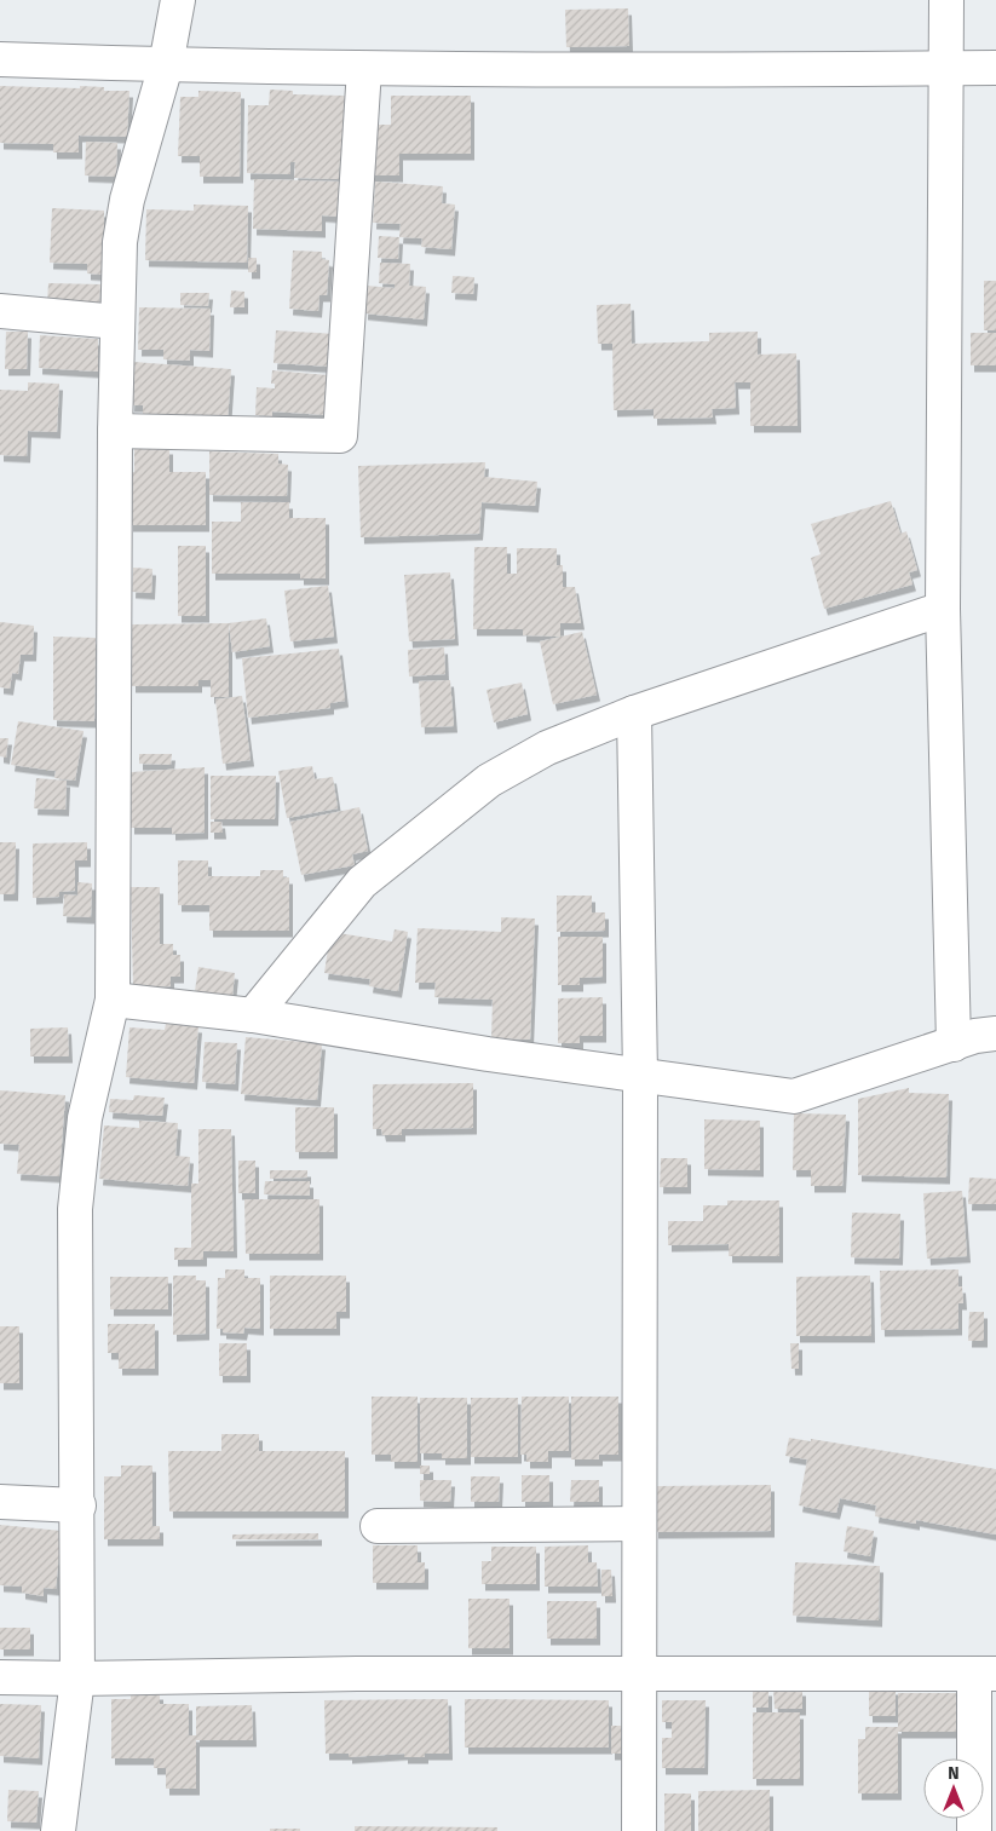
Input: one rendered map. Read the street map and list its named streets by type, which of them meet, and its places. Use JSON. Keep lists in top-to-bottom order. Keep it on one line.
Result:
{"north":"top"}
